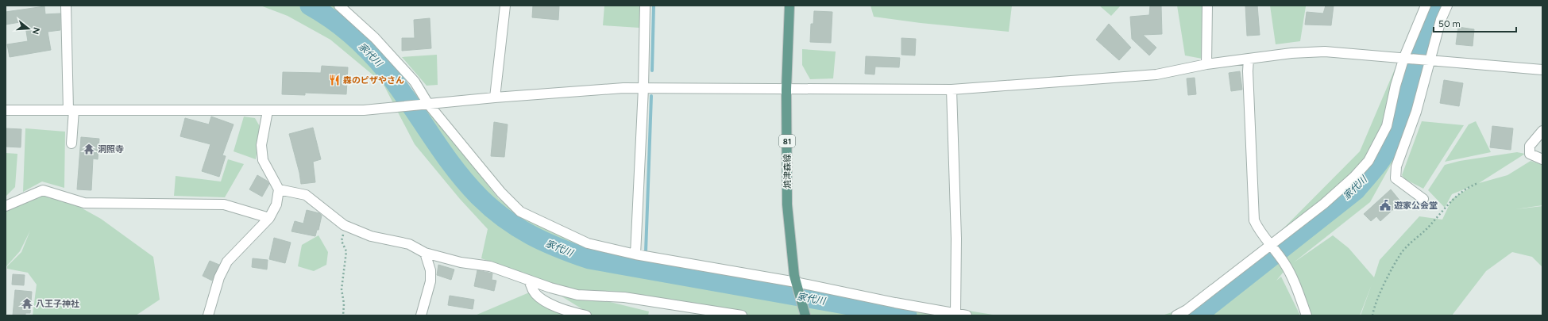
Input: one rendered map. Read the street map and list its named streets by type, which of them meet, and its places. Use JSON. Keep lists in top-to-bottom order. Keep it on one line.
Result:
{"streets":{"main road":["81","焼津森線"]},"water":["家代川"],"places":{"restaurant":["森のピザやさん"],"temple":["洞照寺","八王子神社"],"public building":["遊家公会堂"]},"scale_bar":"50 m","north":"right"}
